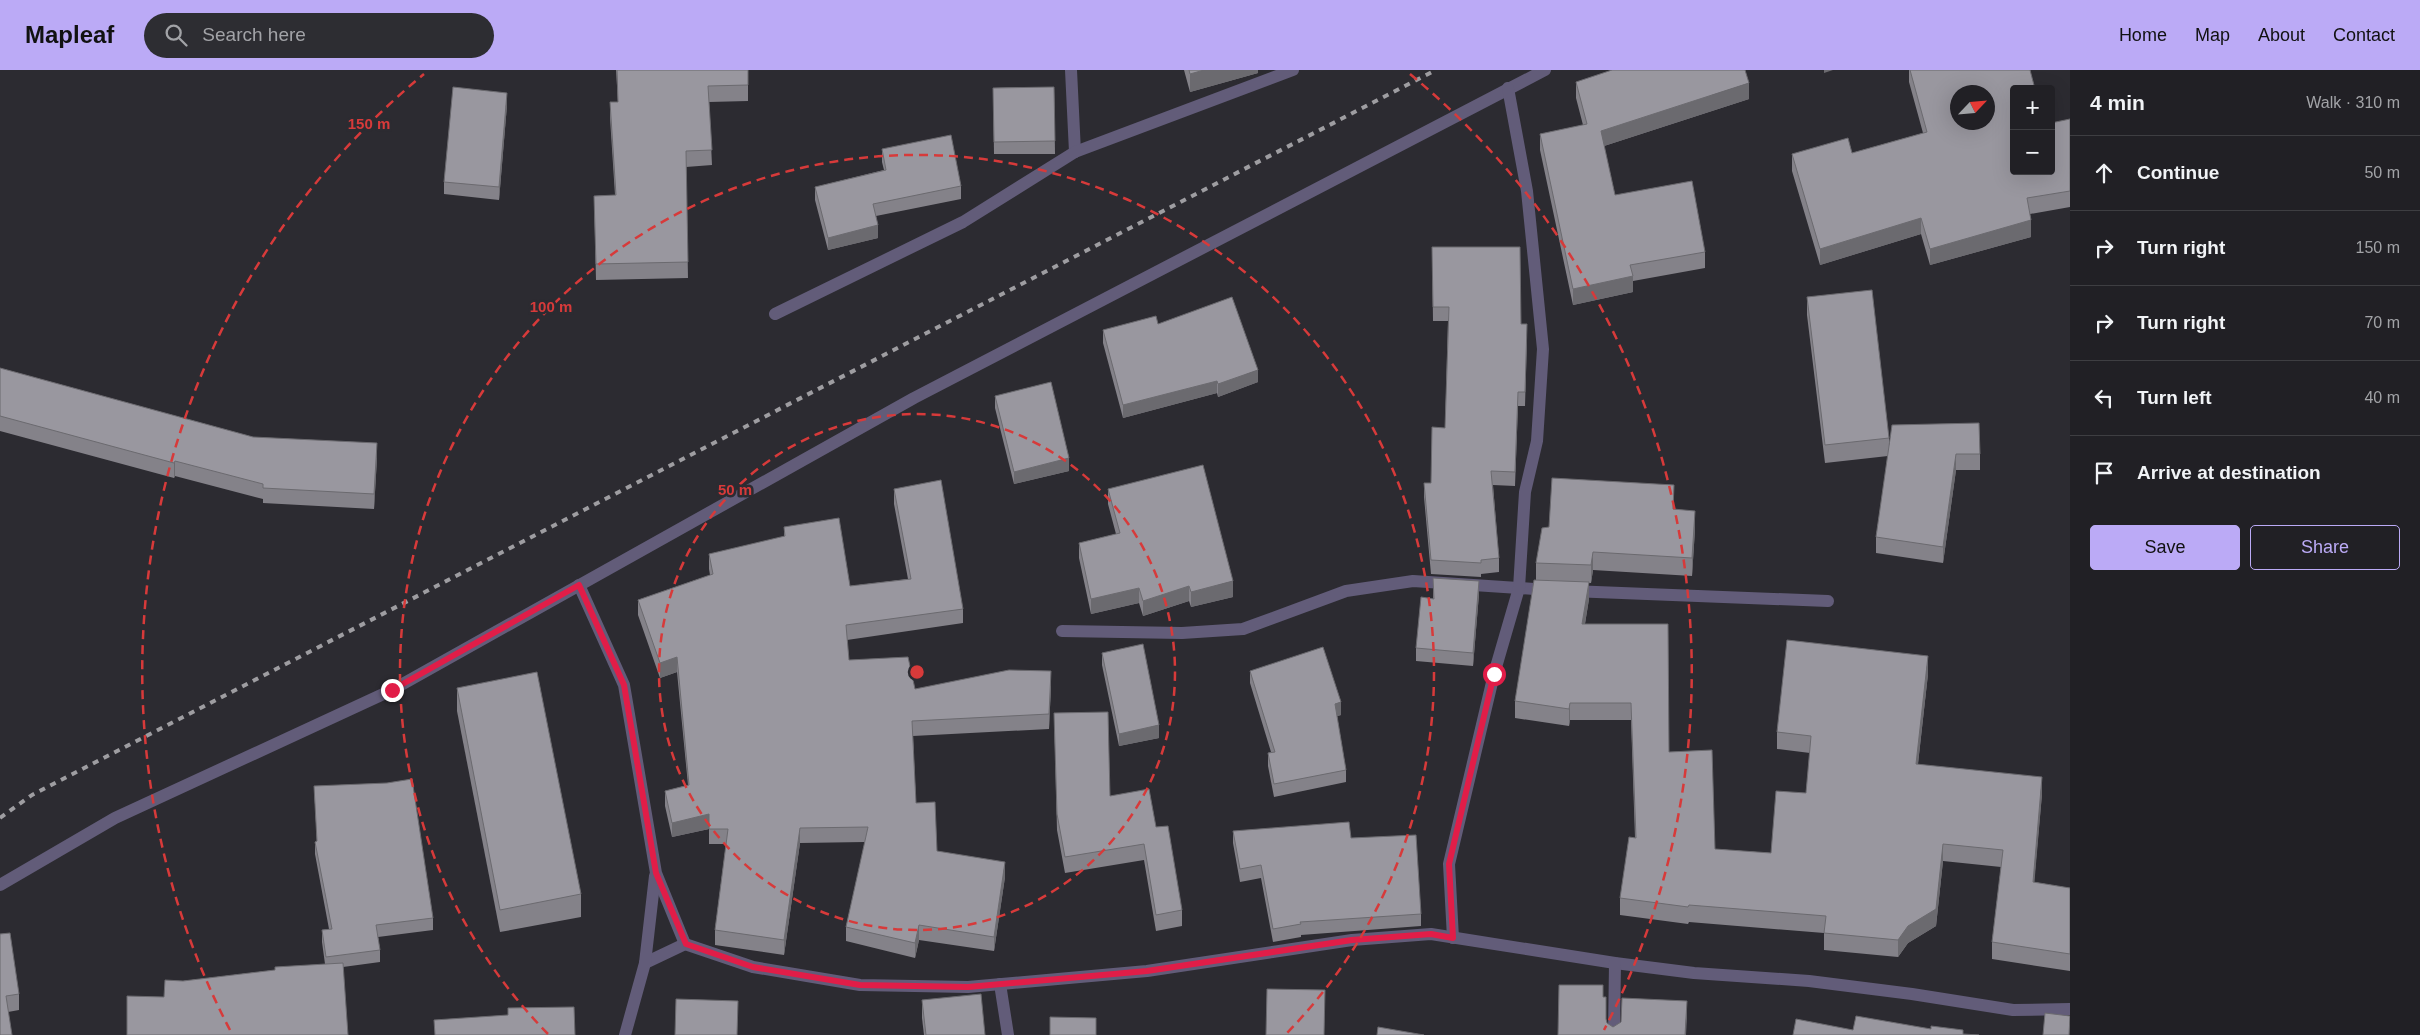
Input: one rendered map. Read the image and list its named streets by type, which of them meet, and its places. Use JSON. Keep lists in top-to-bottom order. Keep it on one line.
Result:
{"north":"top right","page":{"header":"Mapleaf","search":"Search here","nav":["Home","Map","About","Contact"],"heading":["4 min","Walk · 310 m"],"map_buttons":["+","−"],"list":[["Continue","50 m"],["Turn right","150 m"],["Turn right","70 m"],["Turn left","40 m"],"Arrive at destination"],"buttons":["Save","Share"]},"rings":["150 m","100 m","50 m"]}
